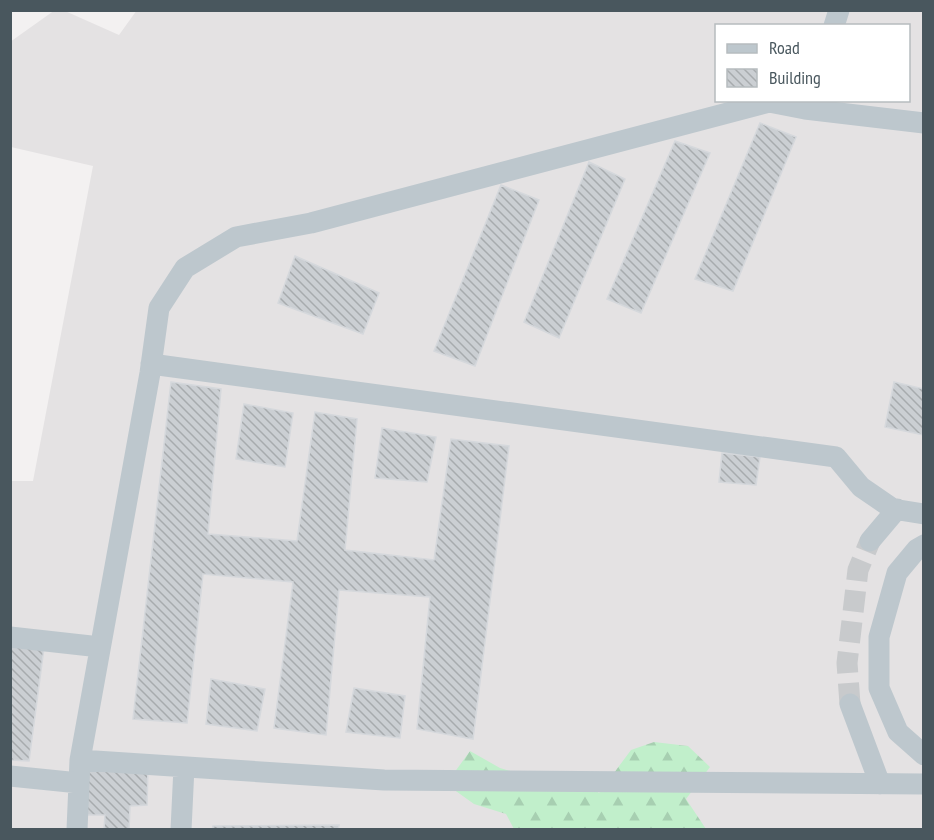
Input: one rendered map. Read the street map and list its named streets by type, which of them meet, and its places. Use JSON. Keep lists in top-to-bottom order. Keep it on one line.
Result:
{"legend":["Road","Building"]}
